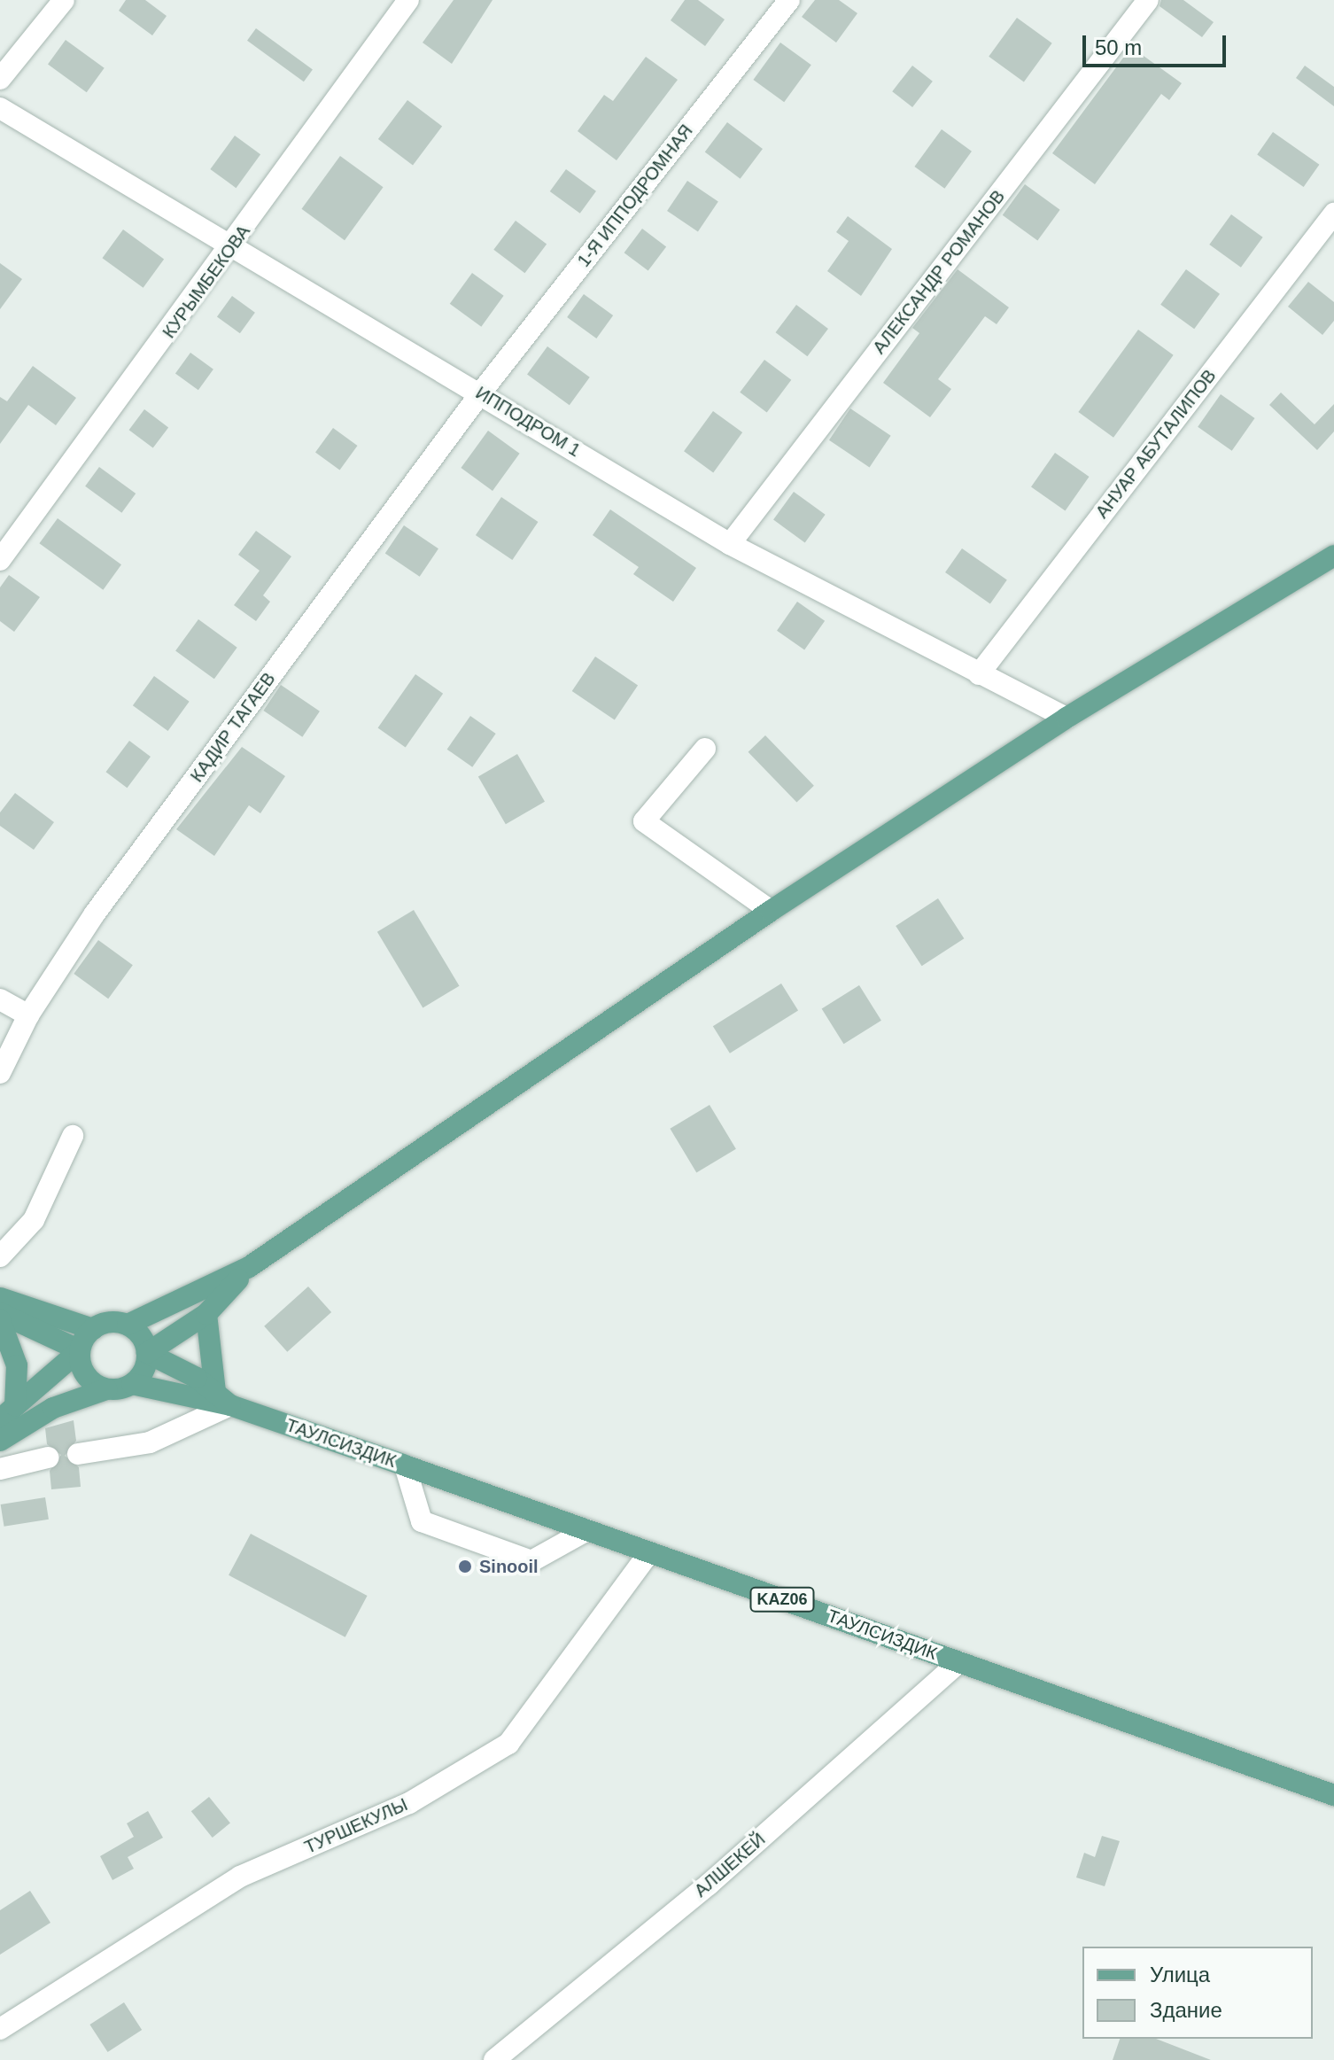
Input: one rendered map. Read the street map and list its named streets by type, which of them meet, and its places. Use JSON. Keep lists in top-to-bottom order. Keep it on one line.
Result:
{"streets":{"main road":["ТАУЛСИЗДИК","KAZ06"],"street":["1-Я ИППОДРОМНАЯ","АЛЕКСАНДР РОМАНОВ","КУРЫМБЕКОВА","ИППОДРОМ 1","АНУАР АБУТАЛИПОВ","КАДИР ТАГАЕВ","ТУРШЕКУЛЫ","АЛШЕКЕЙ"]},"crossings":[["1-Я ИППОДРОМНАЯ","ИППОДРОМ 1"],["1-Я ИППОДРОМНАЯ","КАДИР ТАГАЕВ"],["АЛЕКСАНДР РОМАНОВ","ИППОДРОМ 1"],["КУРЫМБЕКОВА","ИППОДРОМ 1"],["ИППОДРОМ 1","АНУАР АБУТАЛИПОВ"],["ИППОДРОМ 1","КАДИР ТАГАЕВ"],["ТАУЛСИЗДИК","ТУРШЕКУЛЫ"],["ТАУЛСИЗДИК","АЛШЕКЕЙ"]],"places":["Sinooil"],"legend":["Улица","Здание"],"scale_bar":"50 m"}
